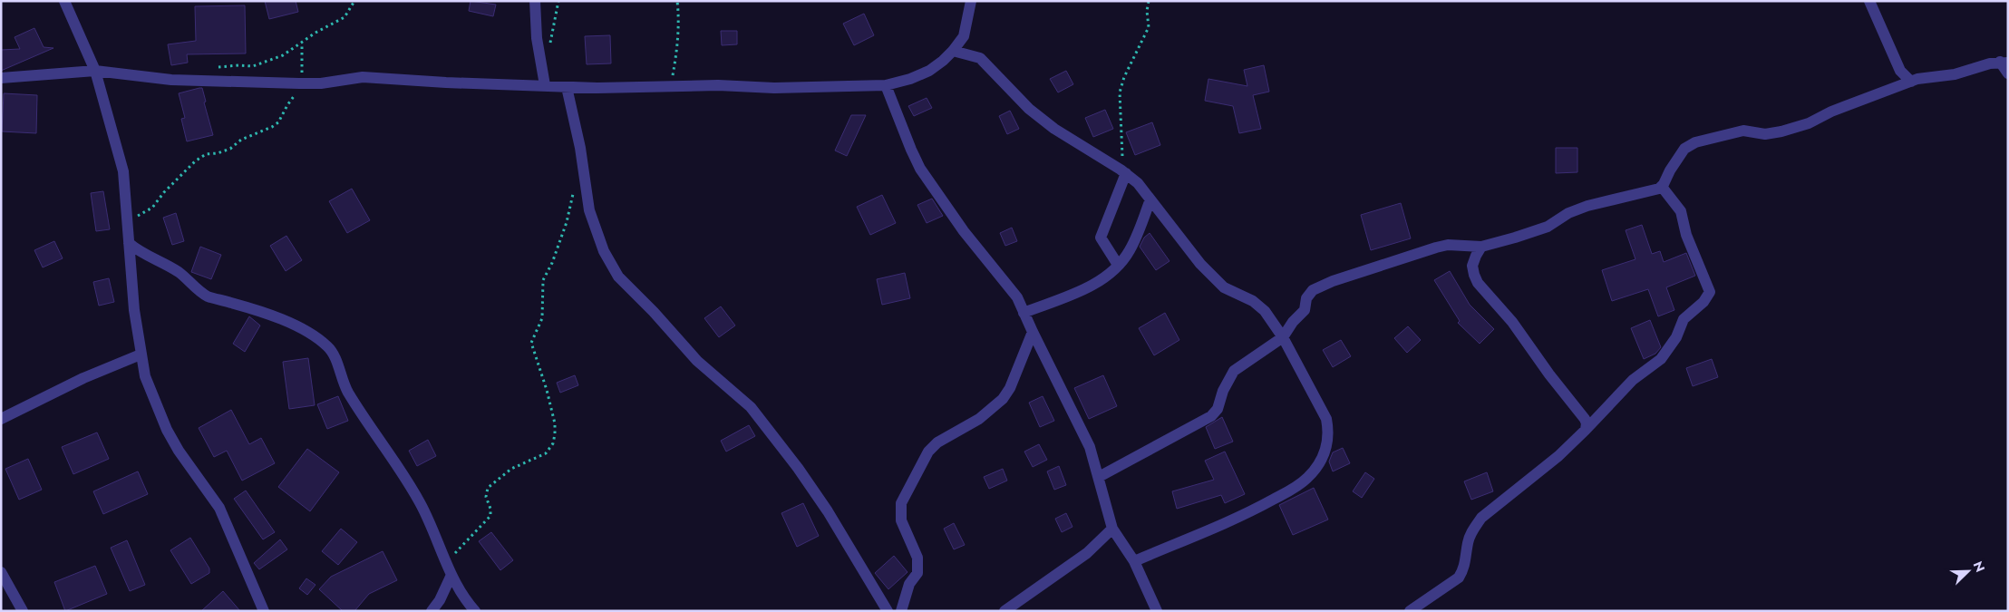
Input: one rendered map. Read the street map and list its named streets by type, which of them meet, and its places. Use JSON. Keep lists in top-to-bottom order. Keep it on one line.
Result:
{"north":"top right"}
